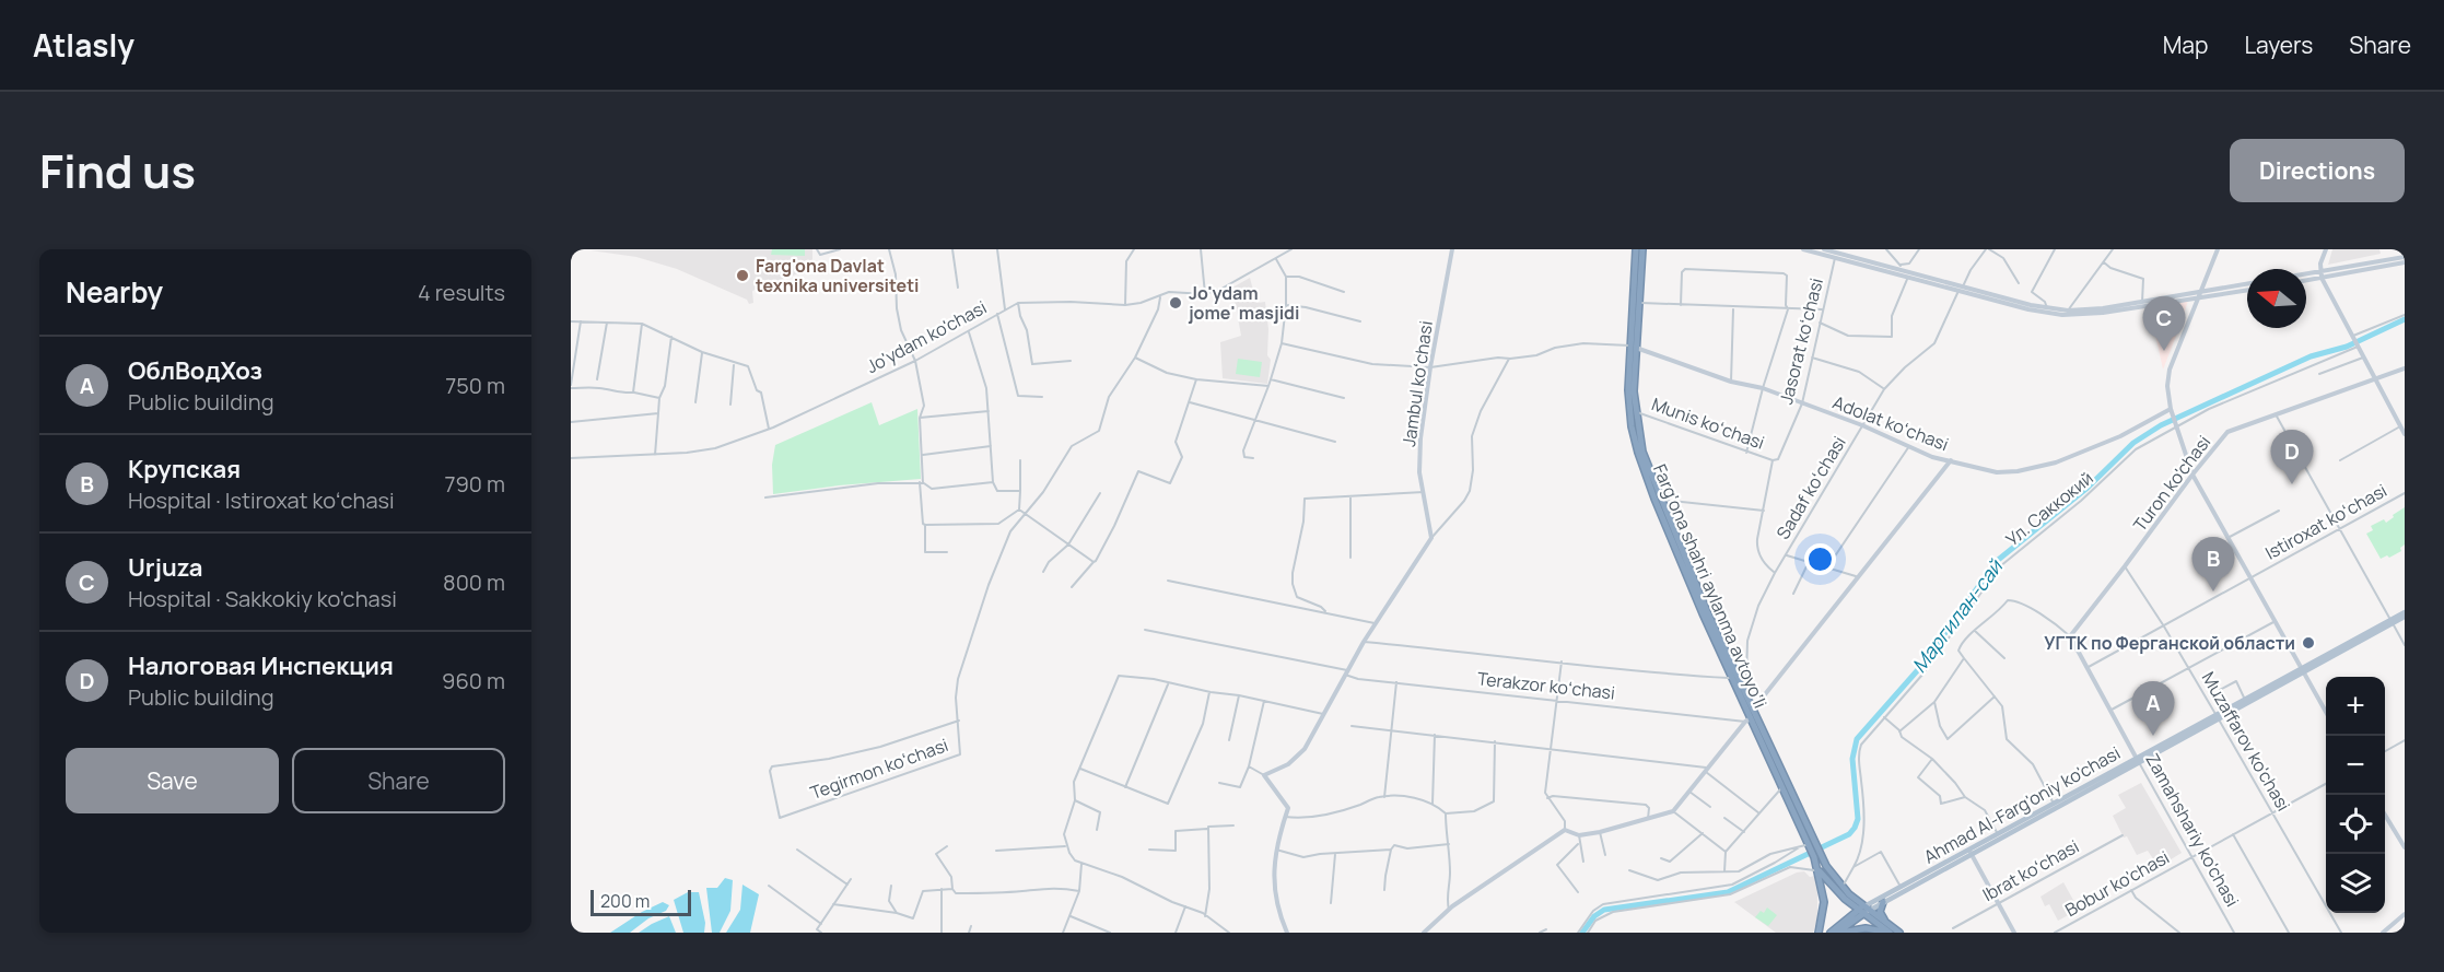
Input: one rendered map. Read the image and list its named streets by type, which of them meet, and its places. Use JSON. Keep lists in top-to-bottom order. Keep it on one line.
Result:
{"streets":{"highway":["Farg‘ona shahri aylanma avtoyo‘li","Ahmad Al-Farg'oniy ko'chasi"],"street":["Jo'ydam ko'chasi","Jasorat koʻchasi","Jambul koʻchasi","Munis koʻchasi","Adolat koʻchasi","Turon ko'chasi","Sadaf koʻchasi","Ул. Саккокий","Istiroxat koʻchasi","Terakzor koʻchasi","Muzaffarov ko'chasi","Tegirmon koʻchasi","Zamahshariy ko'chasi","Ibrat koʻchasi","Bobur ko'chasi"]},"crossings":[["Jasorat koʻchasi","Munis koʻchasi"],["Jasorat koʻchasi","Adolat koʻchasi"],["Jasorat koʻchasi","Sadaf koʻchasi"],["Munis koʻchasi","Farg‘ona shahri aylanma avtoyo‘li"],["Adolat koʻchasi","Sadaf koʻchasi"],["Adolat koʻchasi","Farg‘ona shahri aylanma avtoyo‘li"],["Turon ko'chasi","Muzaffarov ko'chasi"],["Turon ko'chasi","Zamahshariy ko'chasi"],["Sadaf koʻchasi","Farg‘ona shahri aylanma avtoyo‘li"],["Istiroxat koʻchasi","Muzaffarov ko'chasi"],["Istiroxat koʻchasi","Zamahshariy ko'chasi"],["Farg‘ona shahri aylanma avtoyo‘li","Terakzor koʻchasi"],["Muzaffarov ko'chasi","Ahmad Al-Farg'oniy ko'chasi"],["Muzaffarov ko'chasi","Bobur ko'chasi"],["Ahmad Al-Farg'oniy ko'chasi","Zamahshariy ko'chasi"],["Zamahshariy ko'chasi","Bobur ko'chasi"]],"water":["Маргилан-сай"],"places":["Farg'ona Davlat texnika universiteti","Jo'ydam jome' masjidi","УГТК по Ферганской области"],"scale_bar":"200 m","north":"left","page":{"header":"Atlasly","nav":["Map","Layers","Share"],"title":"Find us","buttons":["Directions",["Save","Share"]],"heading":["Nearby","4 results"],"pins":["C","D","B","A"],"list":[{"mark":"A","name":"ОблВодХоз","note":"Public building","value":"750 m"},{"mark":"B","name":"Крупская","note":"Hospital · Istiroxat koʻchasi","value":"790 m"},{"mark":"C","name":"Urjuza","note":"Hospital · Sakkokiy ko'chasi","value":"800 m"},{"mark":"D","name":"Налоговая Инспекция","note":"Public building","value":"960 m"}],"map_buttons":["+","−"],"scale":"200 m"}}
